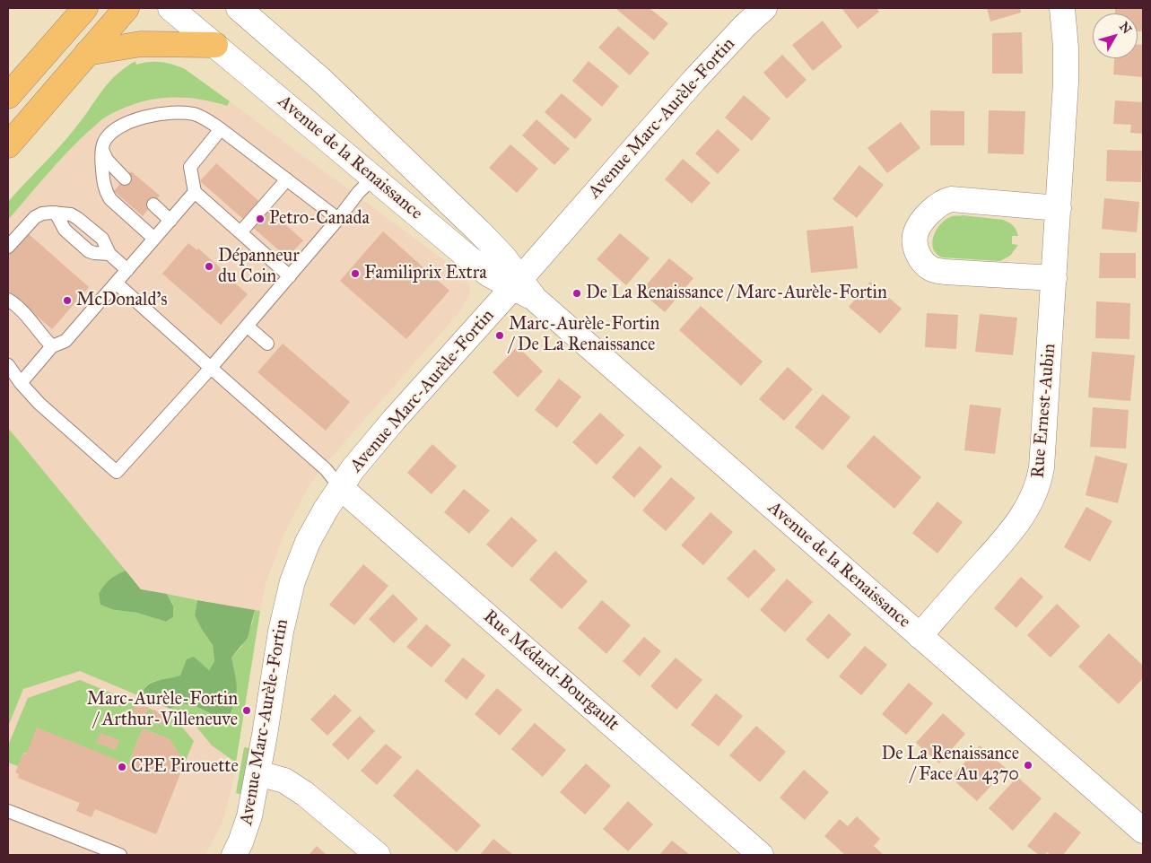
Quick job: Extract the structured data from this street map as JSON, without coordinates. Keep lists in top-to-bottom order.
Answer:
{
  "streets": {
    "street": [
      "Avenue Marc-Aurèle-Fortin",
      "Avenue de la Renaissance",
      "Rue Ernest-Aubin",
      "Rue Médard-Bourgault"
    ]
  },
  "crossings": [
    ["Avenue Marc-Aurèle-Fortin", "Avenue de la Renaissance"],
    ["Avenue Marc-Aurèle-Fortin", "Rue Médard-Bourgault"],
    ["Avenue de la Renaissance", "Rue Ernest-Aubin"]
  ],
  "places": [
    "Petro-Canada",
    "Dépanneur du Coin",
    "Familiprix Extra",
    "De La Renaissance / Marc-Aurèle-Fortin",
    "McDonald's",
    "Marc-Aurèle-Fortin / De La Renaissance",
    "Marc-Aurèle-Fortin / Arthur-Villeneuve",
    "De La Renaissance / Face Au 4370",
    "CPE Pirouette"
  ],
  "north": "top right"
}
